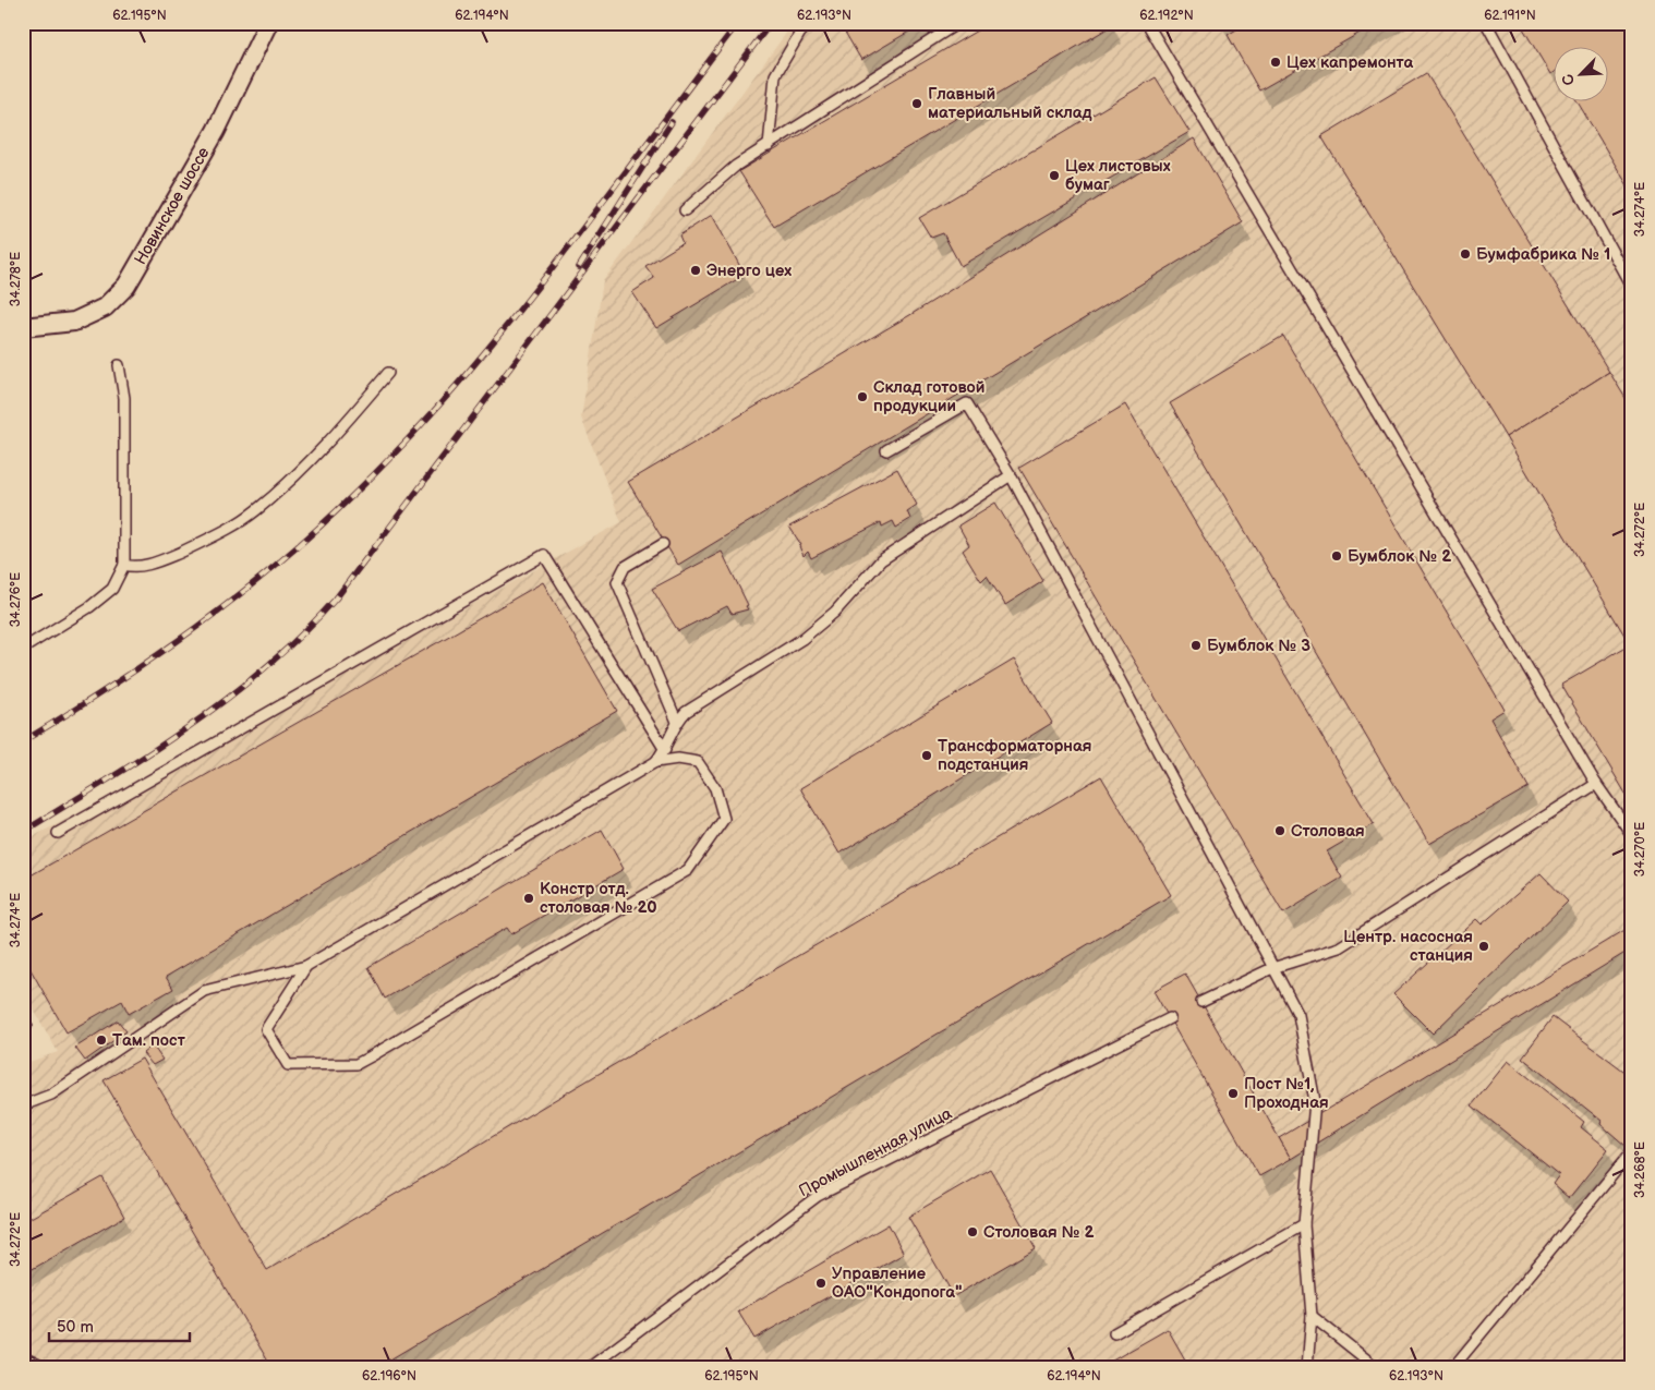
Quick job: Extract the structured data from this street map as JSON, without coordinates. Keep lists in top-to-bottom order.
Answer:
{
  "streets": {
    "street": ["Новинское шоссе"],
    "lane": ["Промышленная улица"]
  },
  "places": [
    "Цех капремонта",
    "Главный материальный склад",
    "Цех листовых бумаг",
    "Бумфабрика № 1",
    "Энерго цех",
    "Склад готовой продукции",
    "Бумблок № 2",
    "Бумблок № 3",
    "Трансформаторная подстанция",
    "Столовая",
    "Констр отд. столовая № 20",
    "Центр. насосная станция",
    "Там. пост",
    "Пост №1, Проходная",
    "Столовая № 2",
    "Управление ОАО\"Кондопога\""
  ],
  "scale_bar": "50 m",
  "north": "bottom left",
  "coordinates": [
    "62.195°N",
    "62.194°N",
    "62.193°N",
    "62.192°N",
    "62.191°N",
    "34.274°E",
    "34.278°E",
    "34.272°E",
    "34.276°E",
    "34.270°E",
    "34.268°E",
    "62.196°N"
  ]
}
